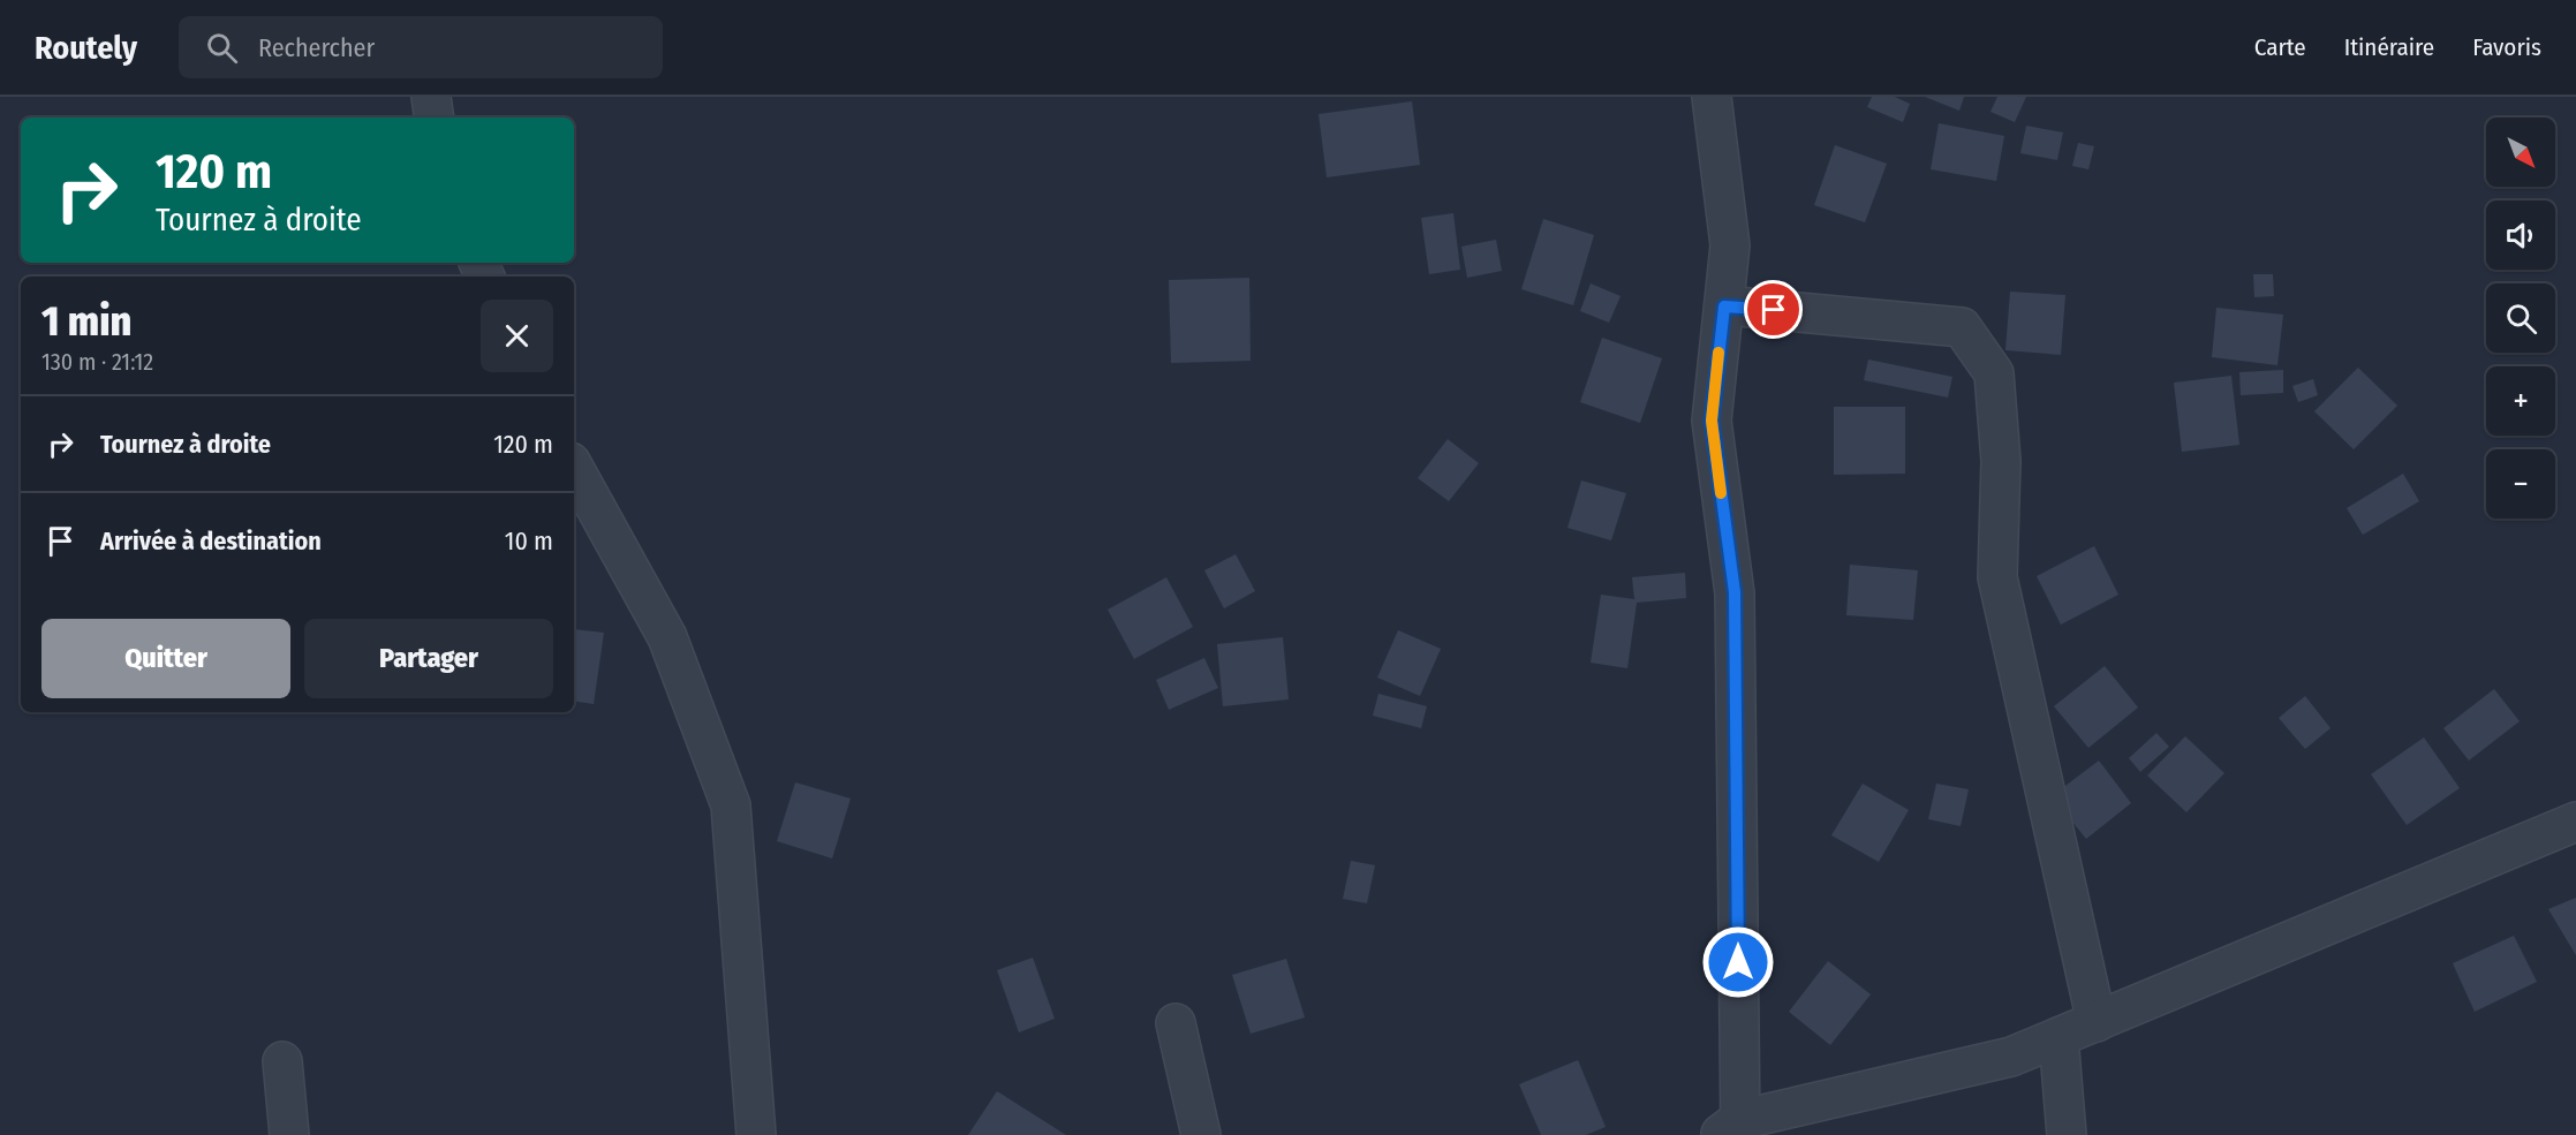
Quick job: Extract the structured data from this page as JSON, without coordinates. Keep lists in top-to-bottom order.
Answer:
{
  "north": "bottom right",
  "page": {
    "header": "Routely",
    "search": "Rechercher",
    "nav": ["Carte", "Itinéraire", "Favoris"],
    "map_buttons": ["+", "−"],
    "turn": ["120 m", "Tournez à droite"],
    "heading": ["1 min", "130 m · 21:12"],
    "list": [
      {
        "name": "Tournez à droite",
        "value": "120 m"
      },
      {
        "name": "Arrivée à destination",
        "value": "10 m"
      }
    ],
    "buttons": ["Quitter", "Partager"]
  }
}
